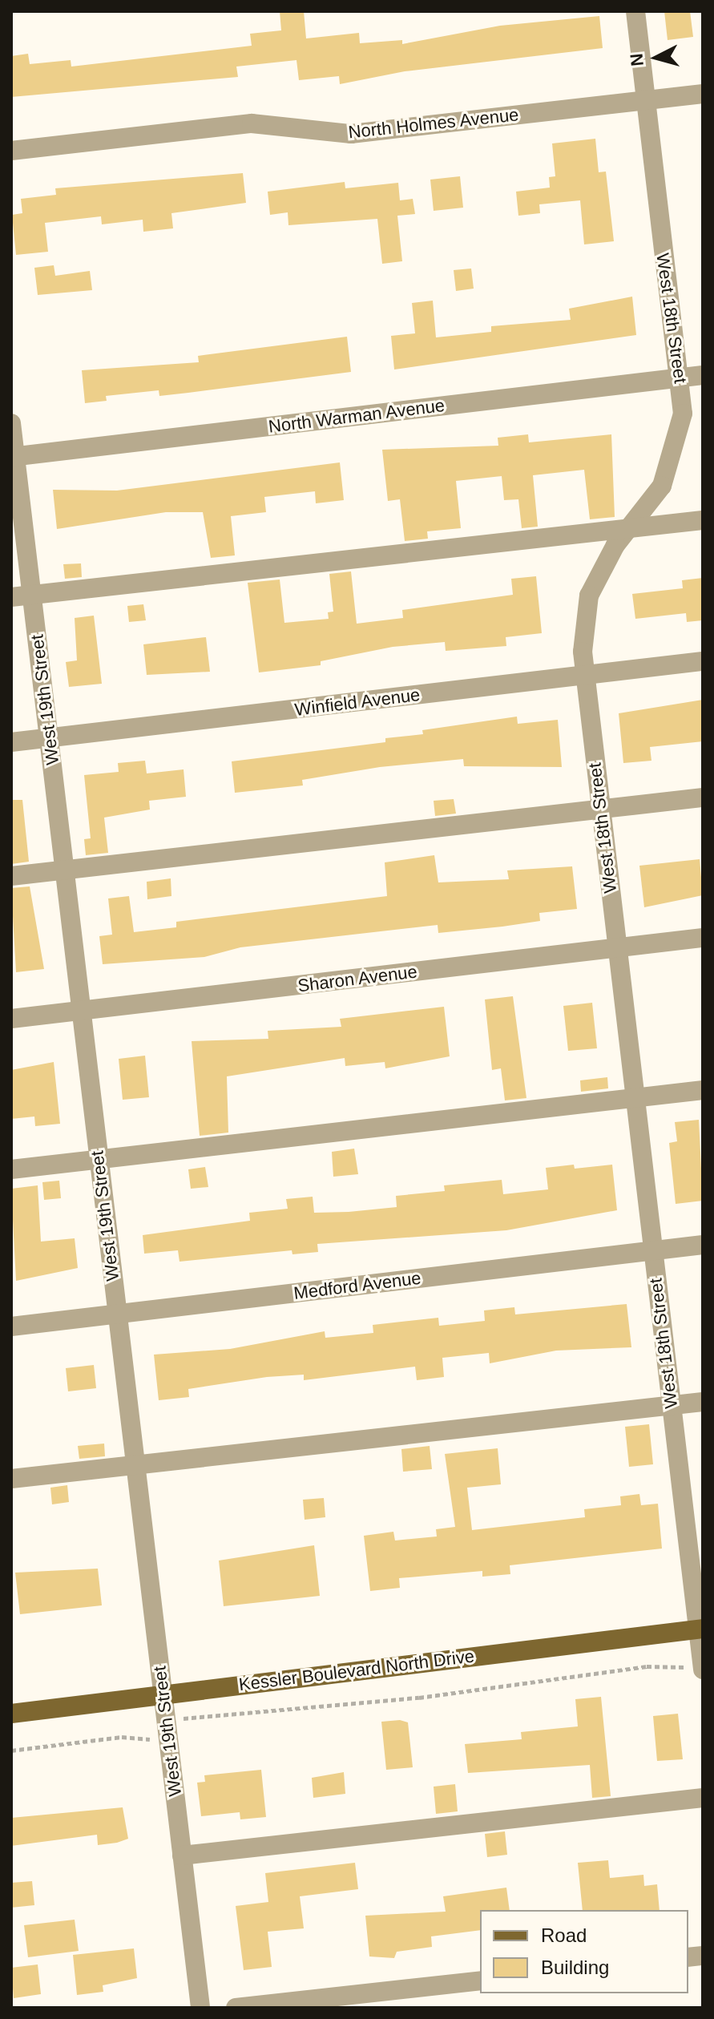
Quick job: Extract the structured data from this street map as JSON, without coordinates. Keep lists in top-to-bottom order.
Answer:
{
  "streets": {
    "main road": ["Kessler Boulevard North Drive"],
    "street": [
      "North Holmes Avenue",
      "West 18th Street",
      "North Warman Avenue",
      "West 19th Street",
      "Winfield Avenue",
      "Sharon Avenue",
      "Medford Avenue"
    ]
  },
  "crossings": [
    ["North Holmes Avenue", "West 18th Street"],
    ["West 18th Street", "North Warman Avenue"],
    ["West 18th Street", "Winfield Avenue"],
    ["West 18th Street", "Sharon Avenue"],
    ["West 18th Street", "Medford Avenue"],
    ["West 18th Street", "Kessler Boulevard North Drive"],
    ["North Warman Avenue", "West 19th Street"],
    ["West 19th Street", "Winfield Avenue"],
    ["West 19th Street", "Sharon Avenue"],
    ["West 19th Street", "Medford Avenue"],
    ["West 19th Street", "Kessler Boulevard North Drive"]
  ],
  "legend": ["Road", "Building"],
  "north": "left"
}
